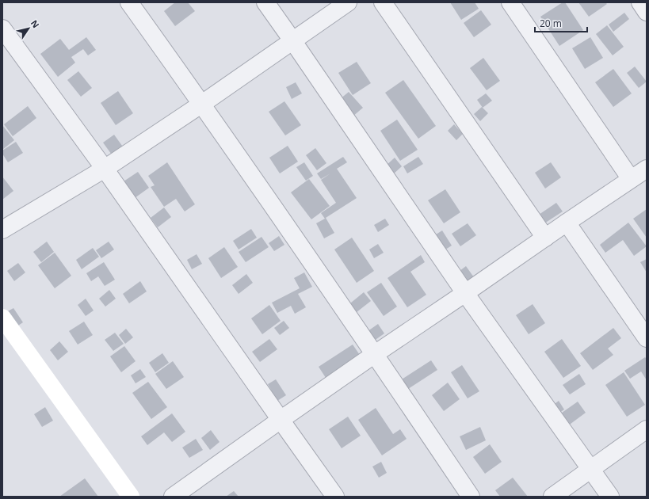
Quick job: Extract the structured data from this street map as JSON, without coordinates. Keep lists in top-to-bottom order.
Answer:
{
  "scale_bar": "20 m",
  "north": "top right"
}
